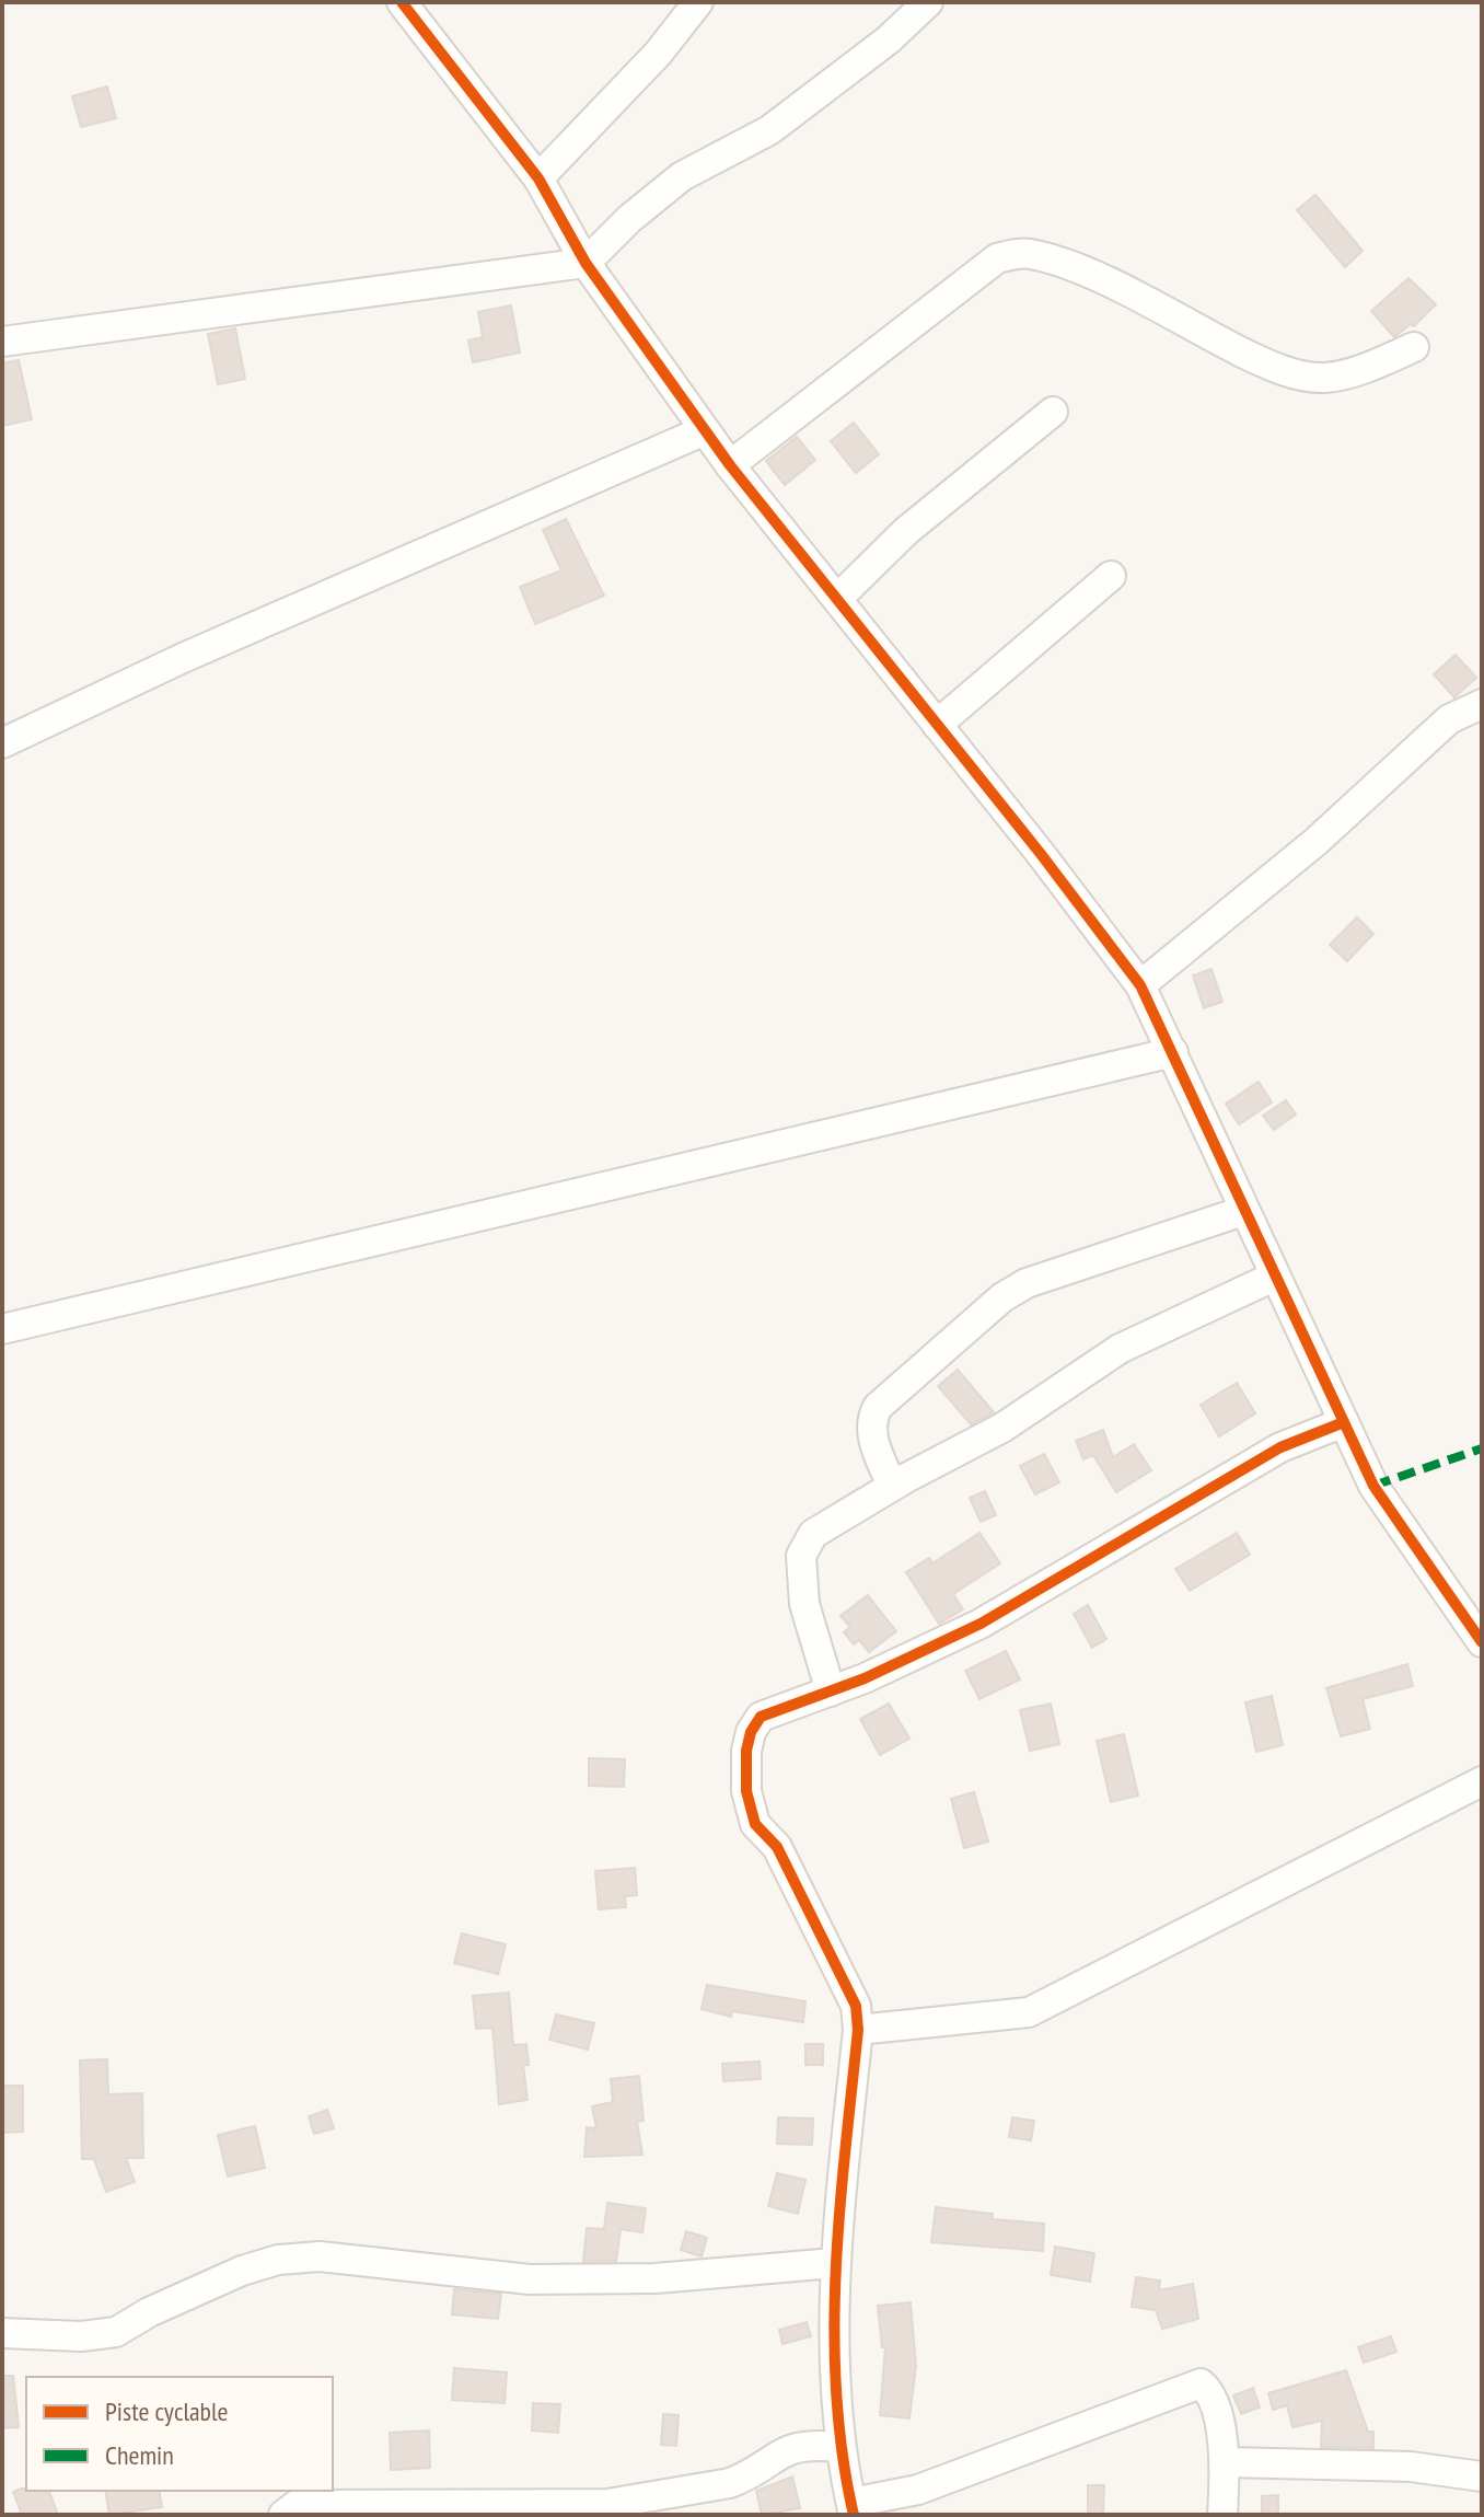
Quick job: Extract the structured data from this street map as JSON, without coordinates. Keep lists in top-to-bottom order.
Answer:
{
  "legend": ["Piste cyclable", "Chemin"]
}
